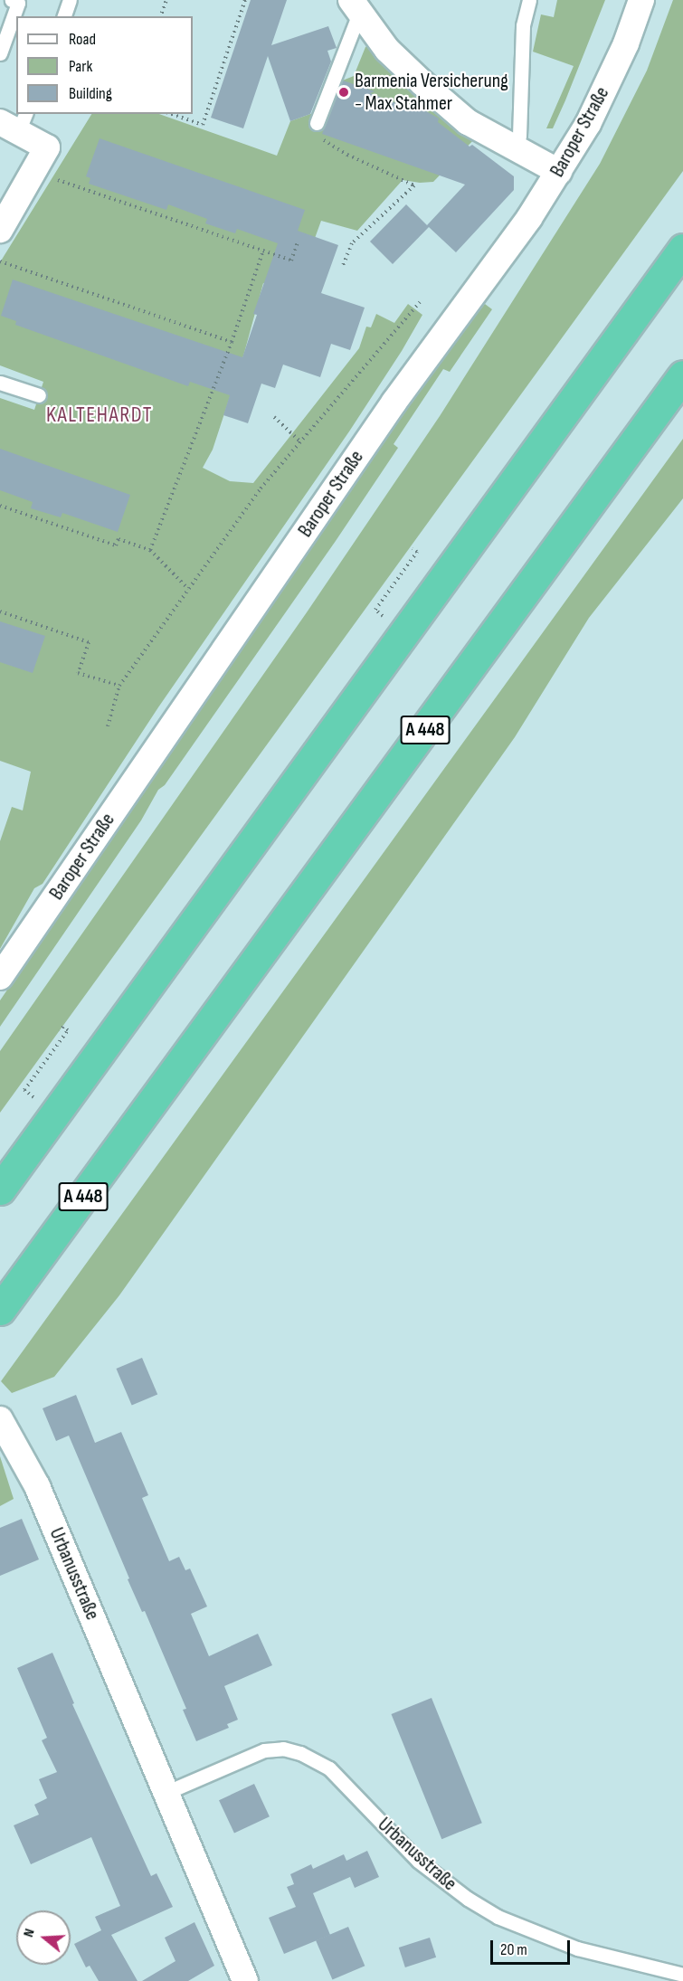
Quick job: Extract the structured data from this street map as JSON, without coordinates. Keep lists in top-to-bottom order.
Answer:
{
  "streets": {
    "highway": ["A 448"],
    "street": ["Baroper Straße", "Urbanusstraße"]
  },
  "districts": ["KALTEHARDT"],
  "places": ["Barmenia Versicherung - Max Stahmer"],
  "legend": ["Road", "Park", "Building"],
  "scale_bar": "20 m",
  "north": "left"
}
